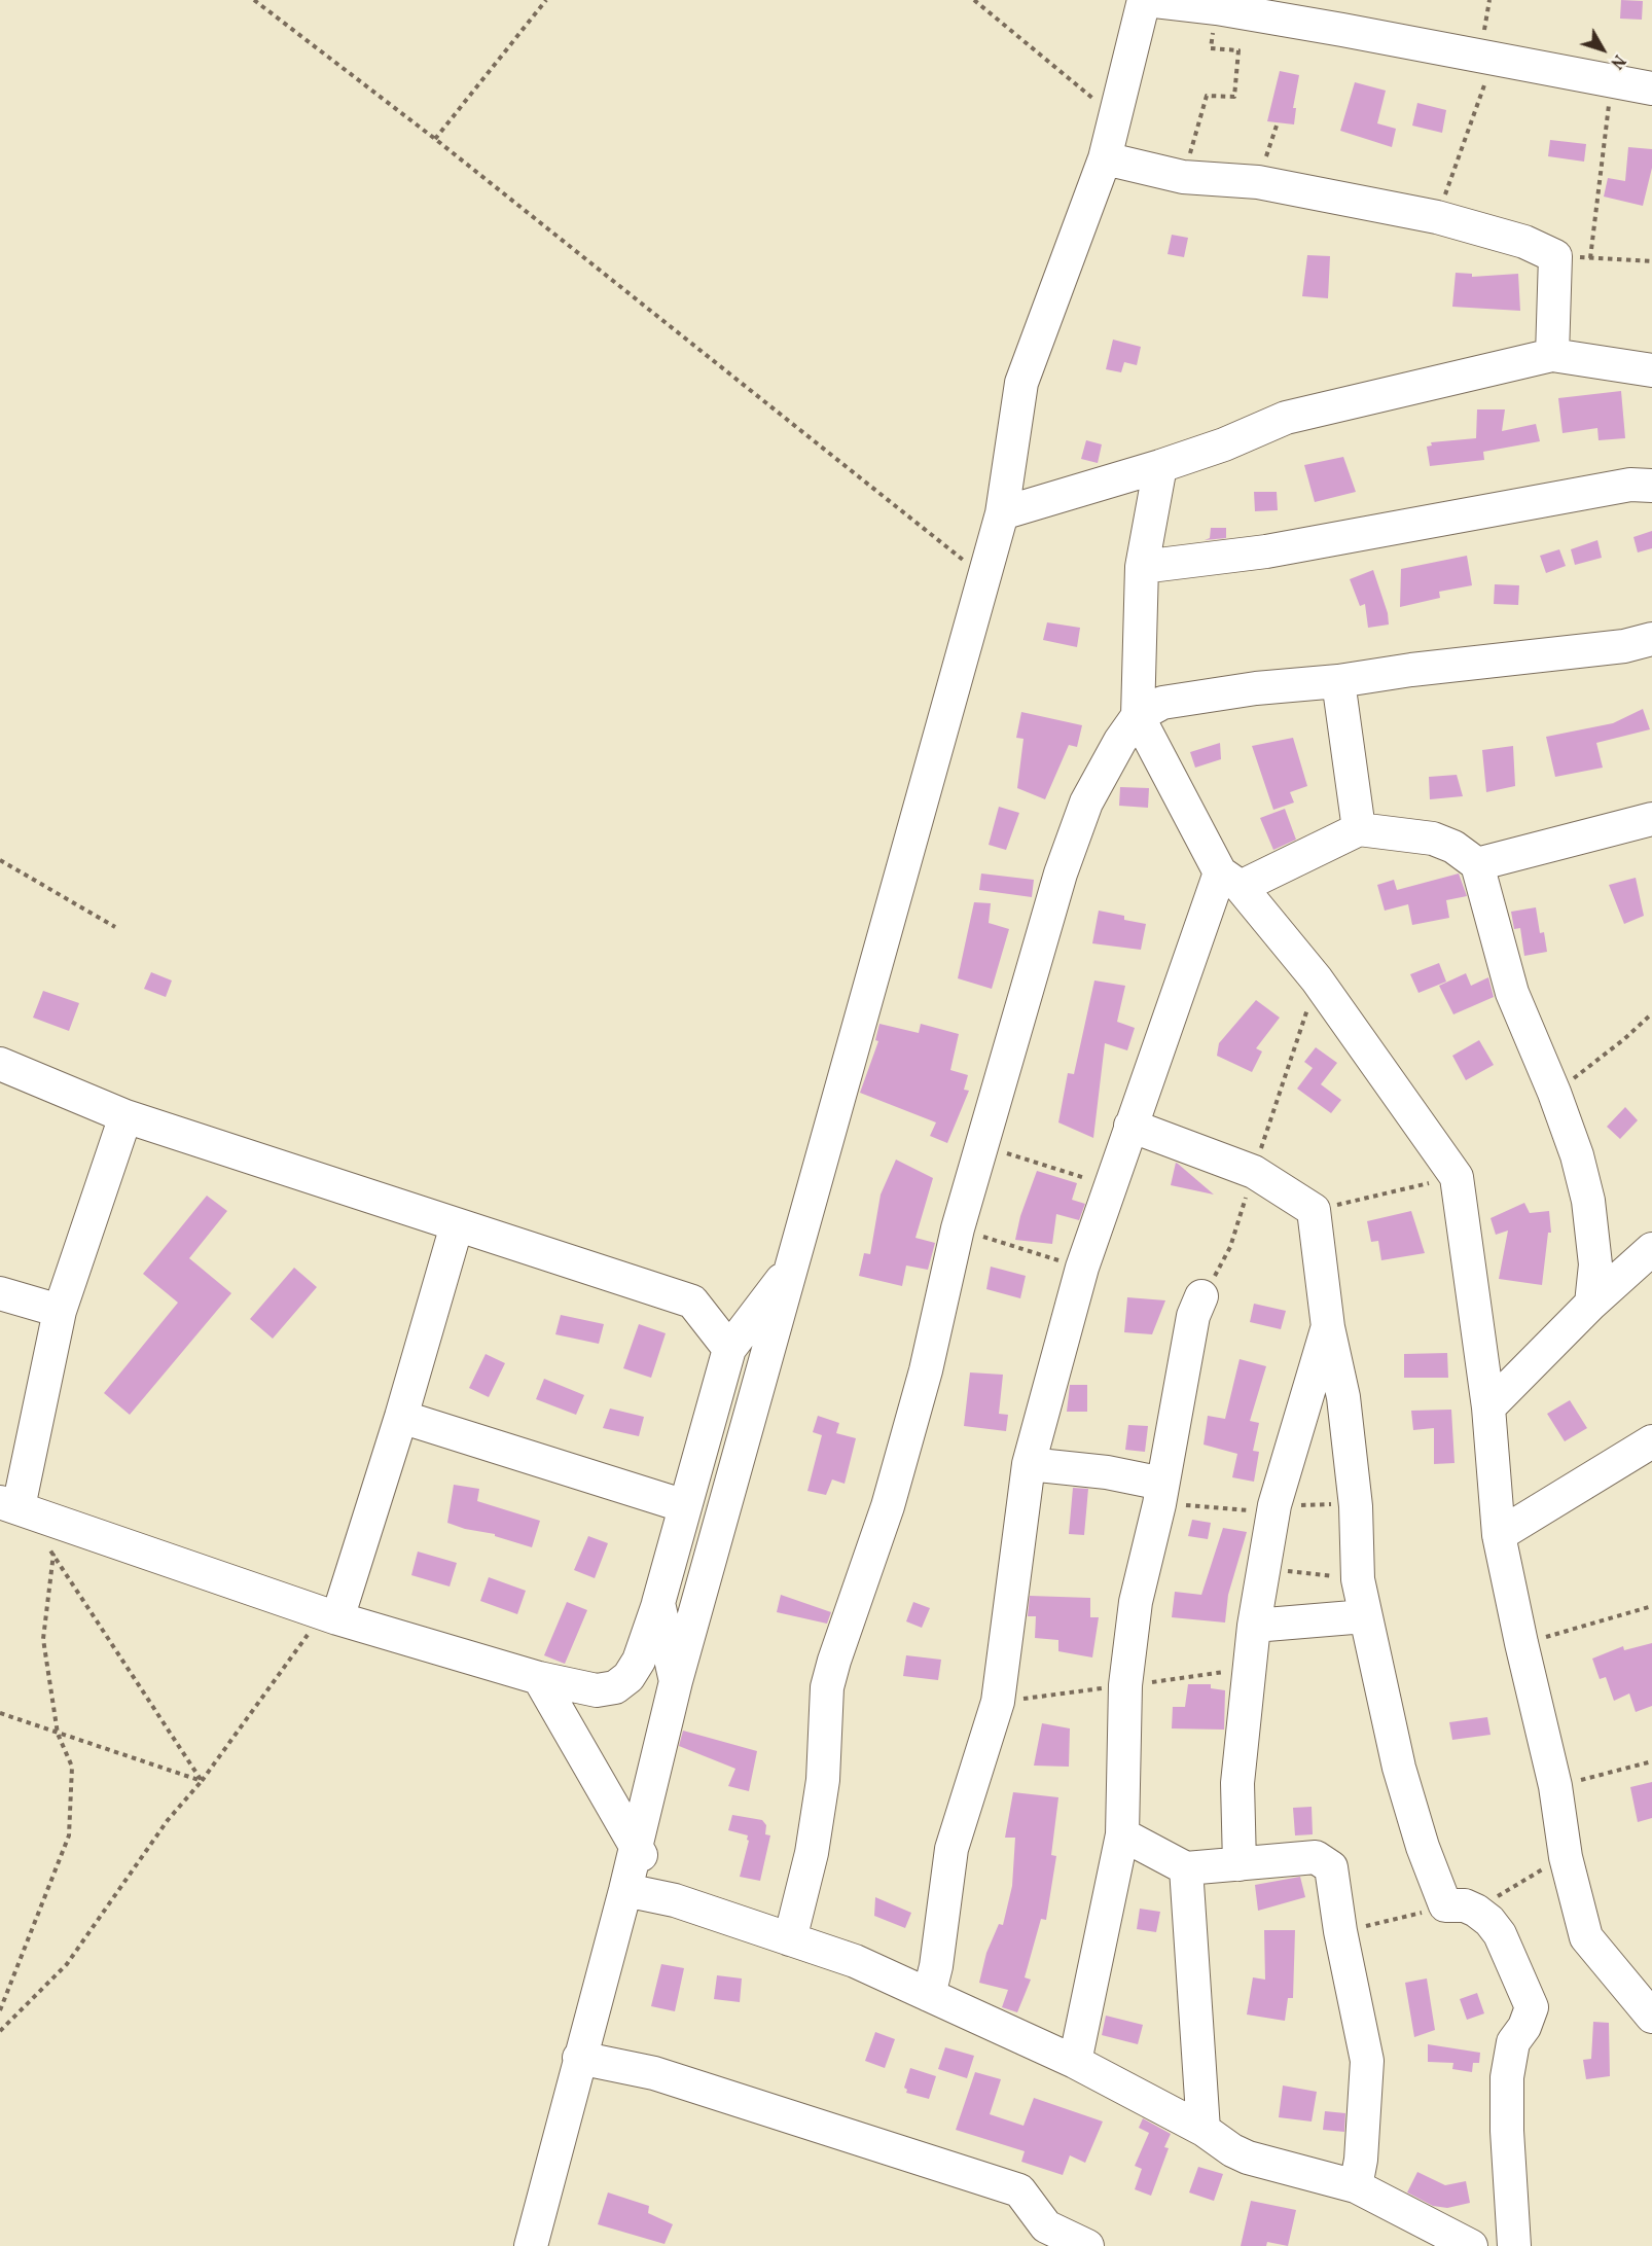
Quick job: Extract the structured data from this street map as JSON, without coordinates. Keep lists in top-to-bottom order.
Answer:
{
  "north": "bottom right"
}
